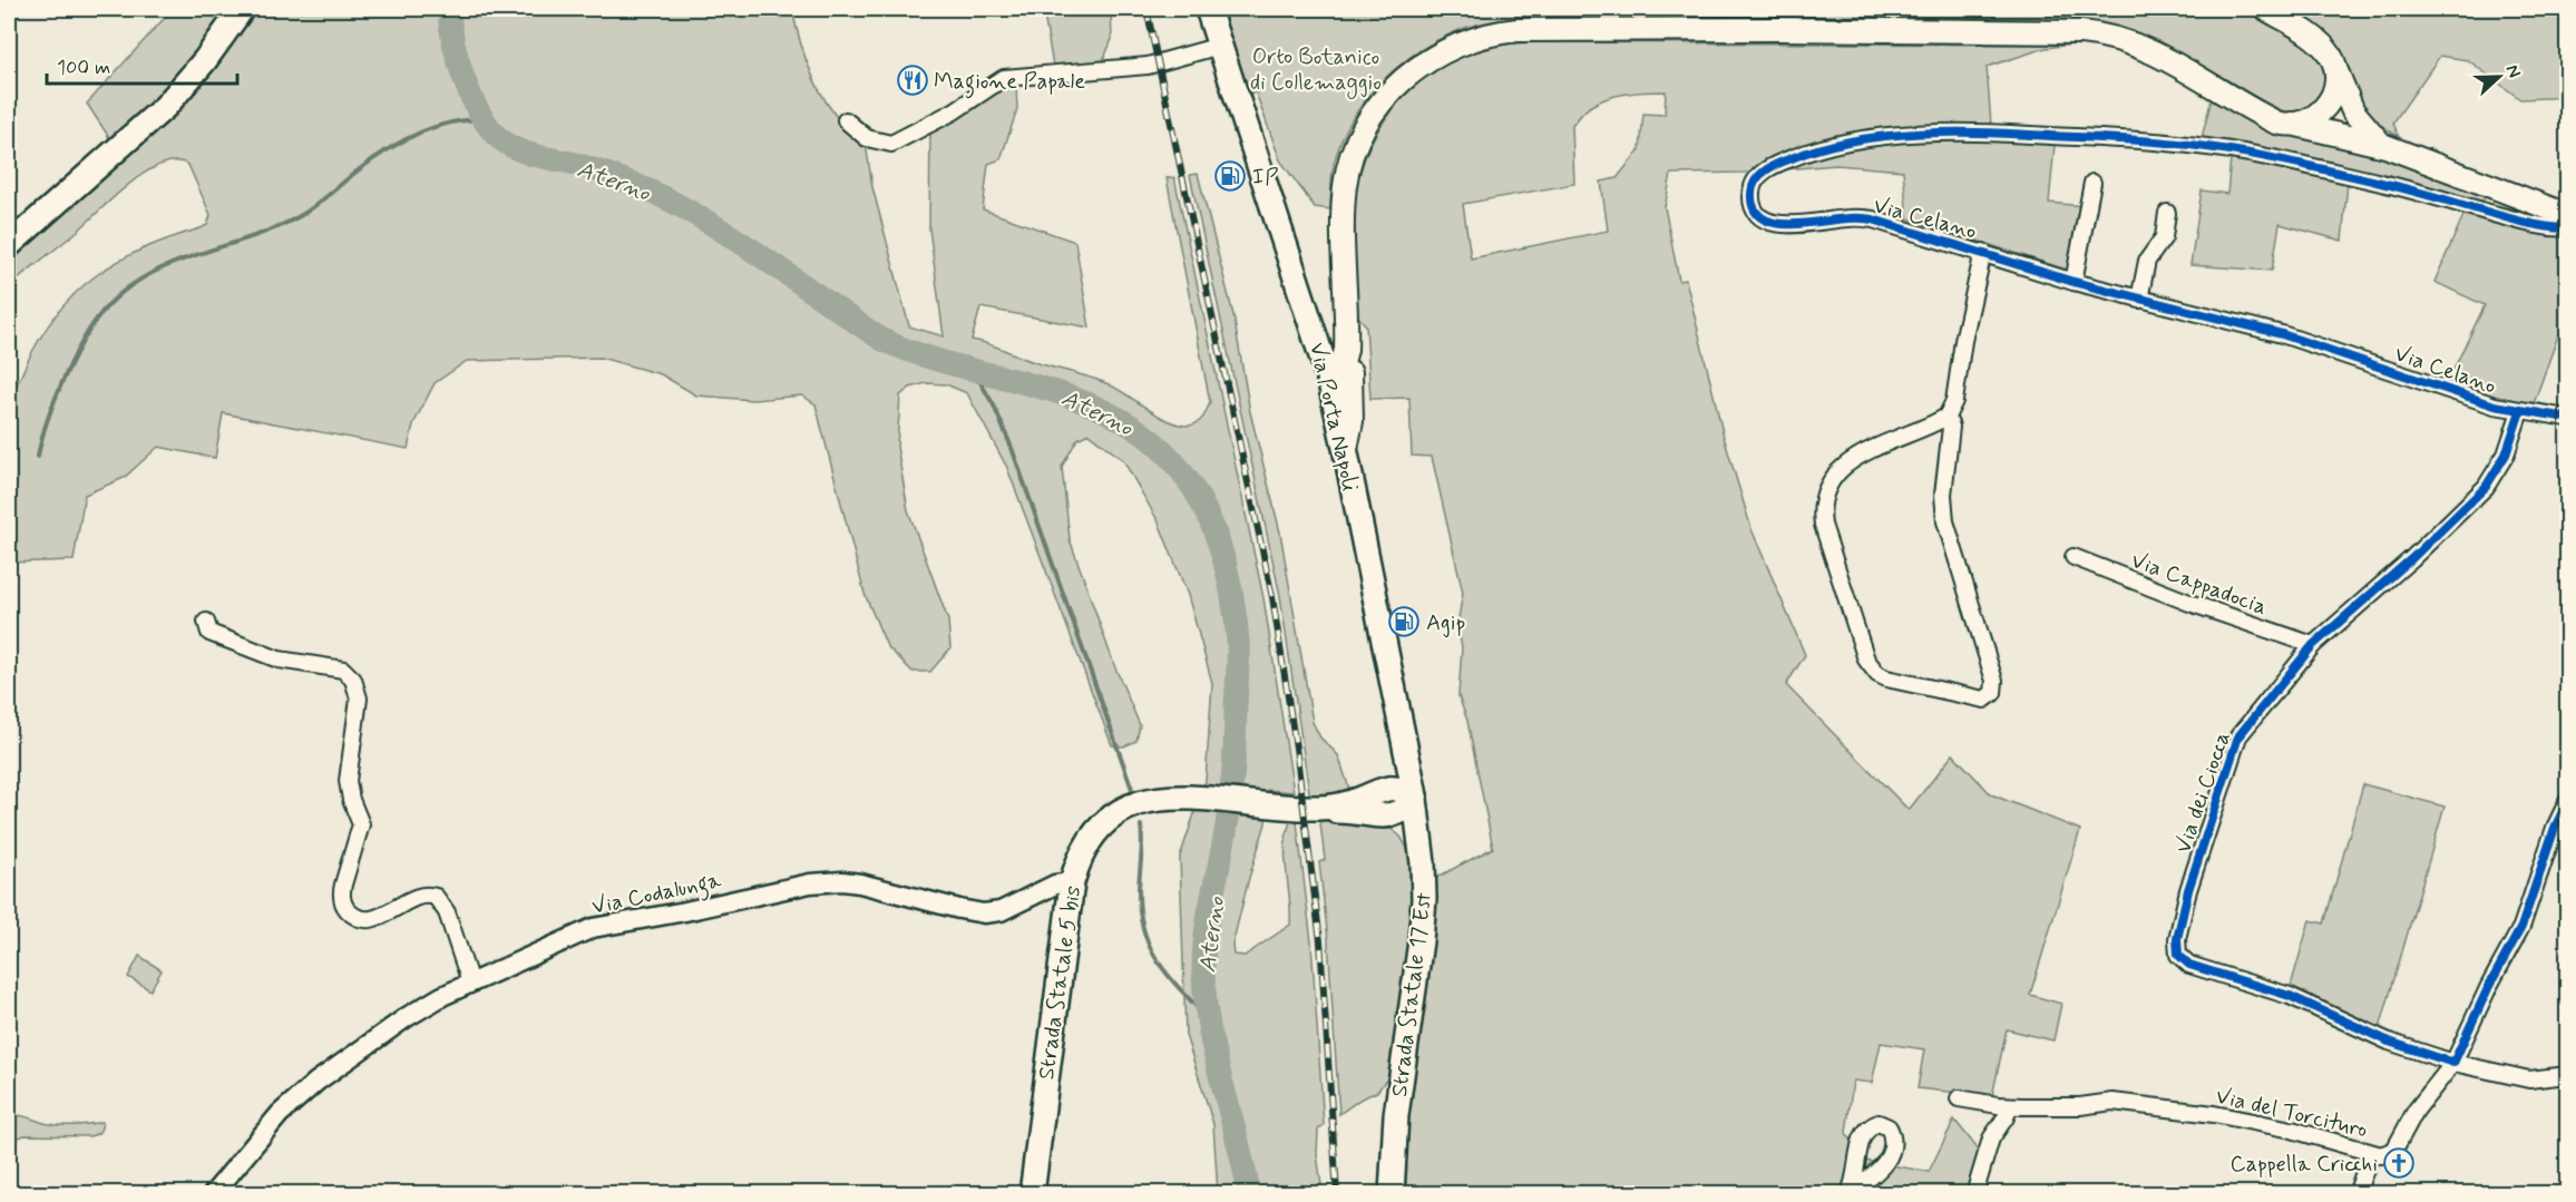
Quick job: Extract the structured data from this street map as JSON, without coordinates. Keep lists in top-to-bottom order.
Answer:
{
  "streets": {
    "main road": ["Via Porta Napoli", "Strada Statale 5 bis", "Strada Statale 17 Est"],
    "street": [
      "Via Celano",
      "Via Cappadocia",
      "Via dei Ciocca",
      "Via Codalunga",
      "Via del Torcituro"
    ]
  },
  "crossings": [
    ["Via Celano", "Via dei Ciocca"],
    ["Via Porta Napoli", "Strada Statale 5 bis"],
    ["Via Porta Napoli", "Strada Statale 17 Est"],
    ["Via Cappadocia", "Via dei Ciocca"],
    ["Via dei Ciocca", "Via del Torcituro"],
    ["Via Codalunga", "Strada Statale 5 bis"],
    ["Strada Statale 5 bis", "Strada Statale 17 Est"]
  ],
  "water": ["Aterno"],
  "parks": ["Orto Botanico di Collemaggio"],
  "places": {
    "restaurant": ["Magione Papale"],
    "fuel station": ["IP", "Agip"],
    "church": ["Cappella Cricchi"]
  },
  "scale_bar": "100 m",
  "north": "right"
}
